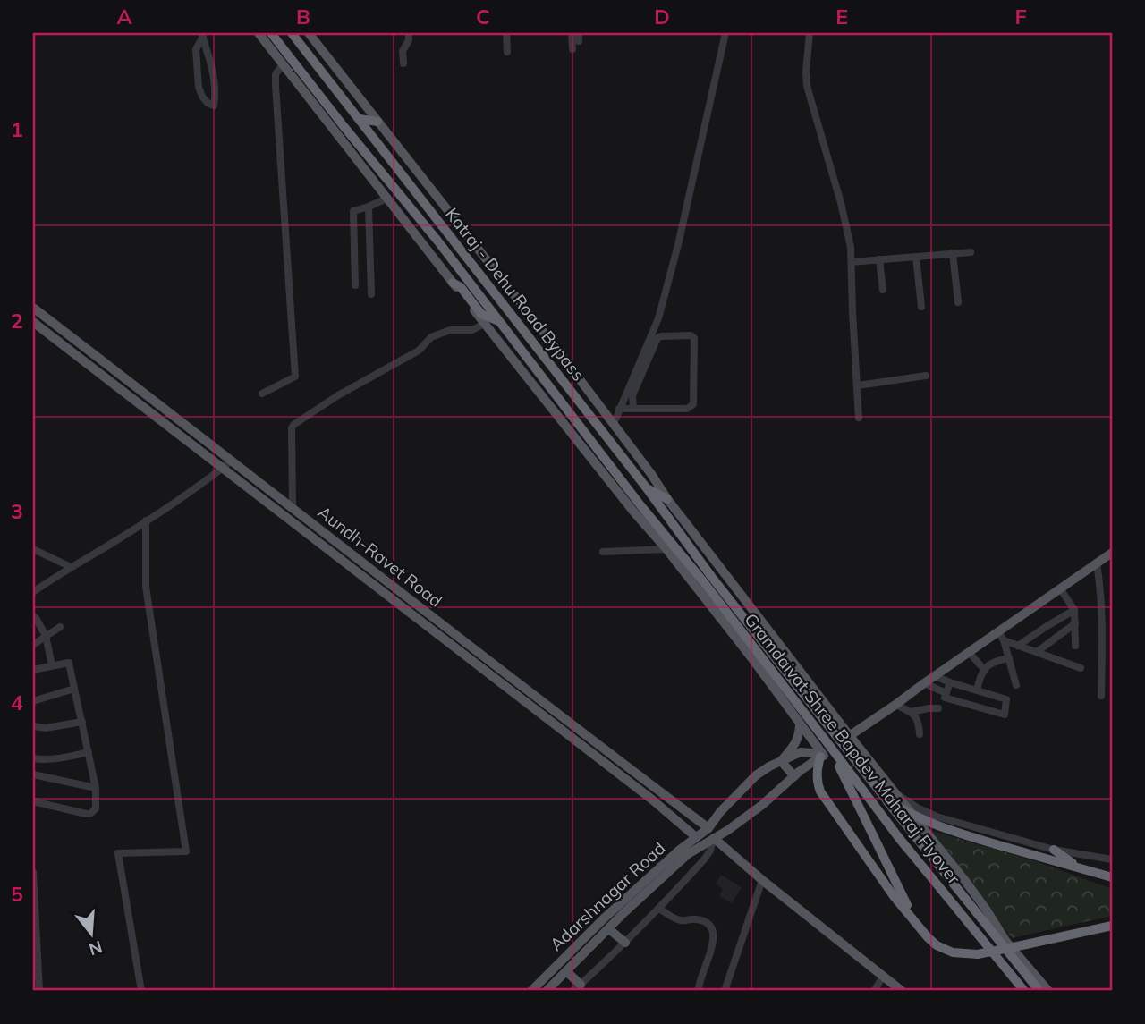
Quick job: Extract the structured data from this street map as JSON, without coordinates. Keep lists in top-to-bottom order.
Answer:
{
  "streets": {
    "highway": ["Katraj - Dehu Road Bypass", "Gramdaivat Shree Bapdev Maharaj Flyover"],
    "main road": ["Aundh-Ravet Road", "Adarshnagar Road"]
  },
  "crossings": [
    ["Katraj - Dehu Road Bypass", "Gramdaivat Shree Bapdev Maharaj Flyover"],
    ["Aundh-Ravet Road", "Adarshnagar Road"],
    ["Gramdaivat Shree Bapdev Maharaj Flyover", "Adarshnagar Road"]
  ],
  "north": "bottom",
  "grid": {
    "columns": [
      "A",
      "B",
      "C",
      "D",
      "E",
      "F"
    ],
    "rows": [
      "1",
      "2",
      "3",
      "4",
      "5"
    ]
  }
}
